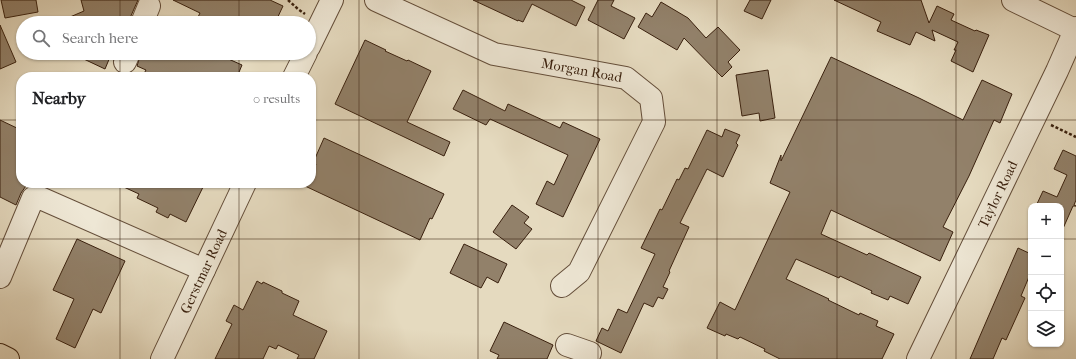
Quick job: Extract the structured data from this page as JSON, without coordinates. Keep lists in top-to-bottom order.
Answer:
{
  "streets": {
    "street": ["Morgan Road", "Taylor Road", "Gerstmar Road"]
  },
  "page": {
    "search": "Search here",
    "heading": ["Nearby", "0 results"],
    "map_buttons": ["+", "−"]
  }
}
